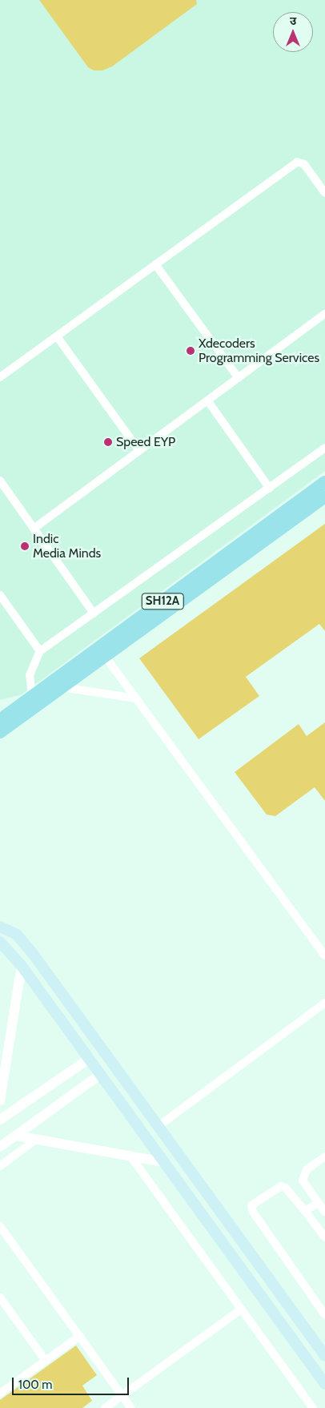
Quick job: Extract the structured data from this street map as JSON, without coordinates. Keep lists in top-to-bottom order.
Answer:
{
  "streets": {
    "main road": ["SH12A"]
  },
  "places": ["Xdecoders Programming Services", "Speed EYP", "Indic Media Minds"],
  "scale_bar": "100 m",
  "north": "top"
}
